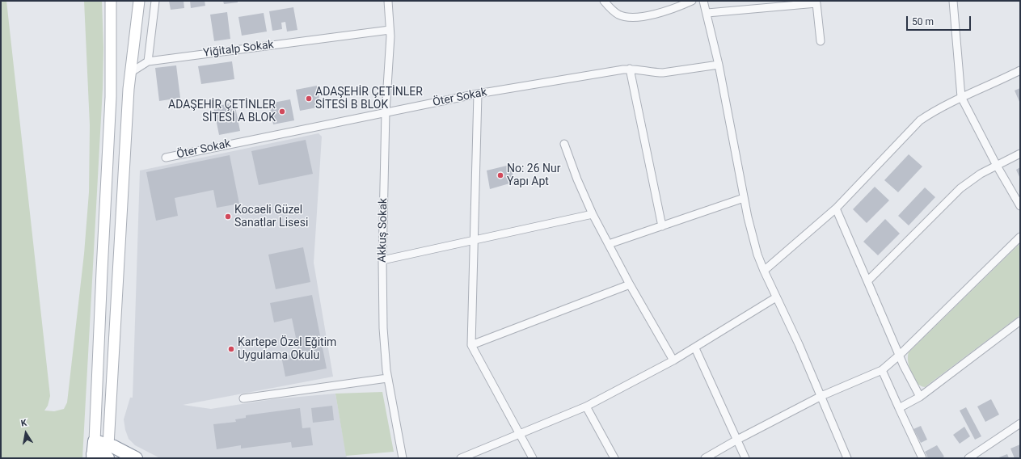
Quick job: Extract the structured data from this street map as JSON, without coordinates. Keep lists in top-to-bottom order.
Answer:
{
  "streets": {
    "street": ["Yiğitalp Sokak", "Öter Sokak", "Akkuş Sokak"]
  },
  "crossings": [
    ["Yiğitalp Sokak", "Akkuş Sokak"],
    ["Öter Sokak", "Akkuş Sokak"]
  ],
  "places": [
    "ADAŞEHİR ÇETİNLER SİTESİ B BLOK",
    "ADAŞEHİR ÇETİNLER SİTESİ A BLOK",
    "No: 26 Nur Yapı Apt",
    "Kocaeli Güzel Sanatlar Lisesi",
    "Kartepe Özel Eğitim Uygulama Okulu"
  ],
  "scale_bar": "50 m",
  "north": "top"
}
